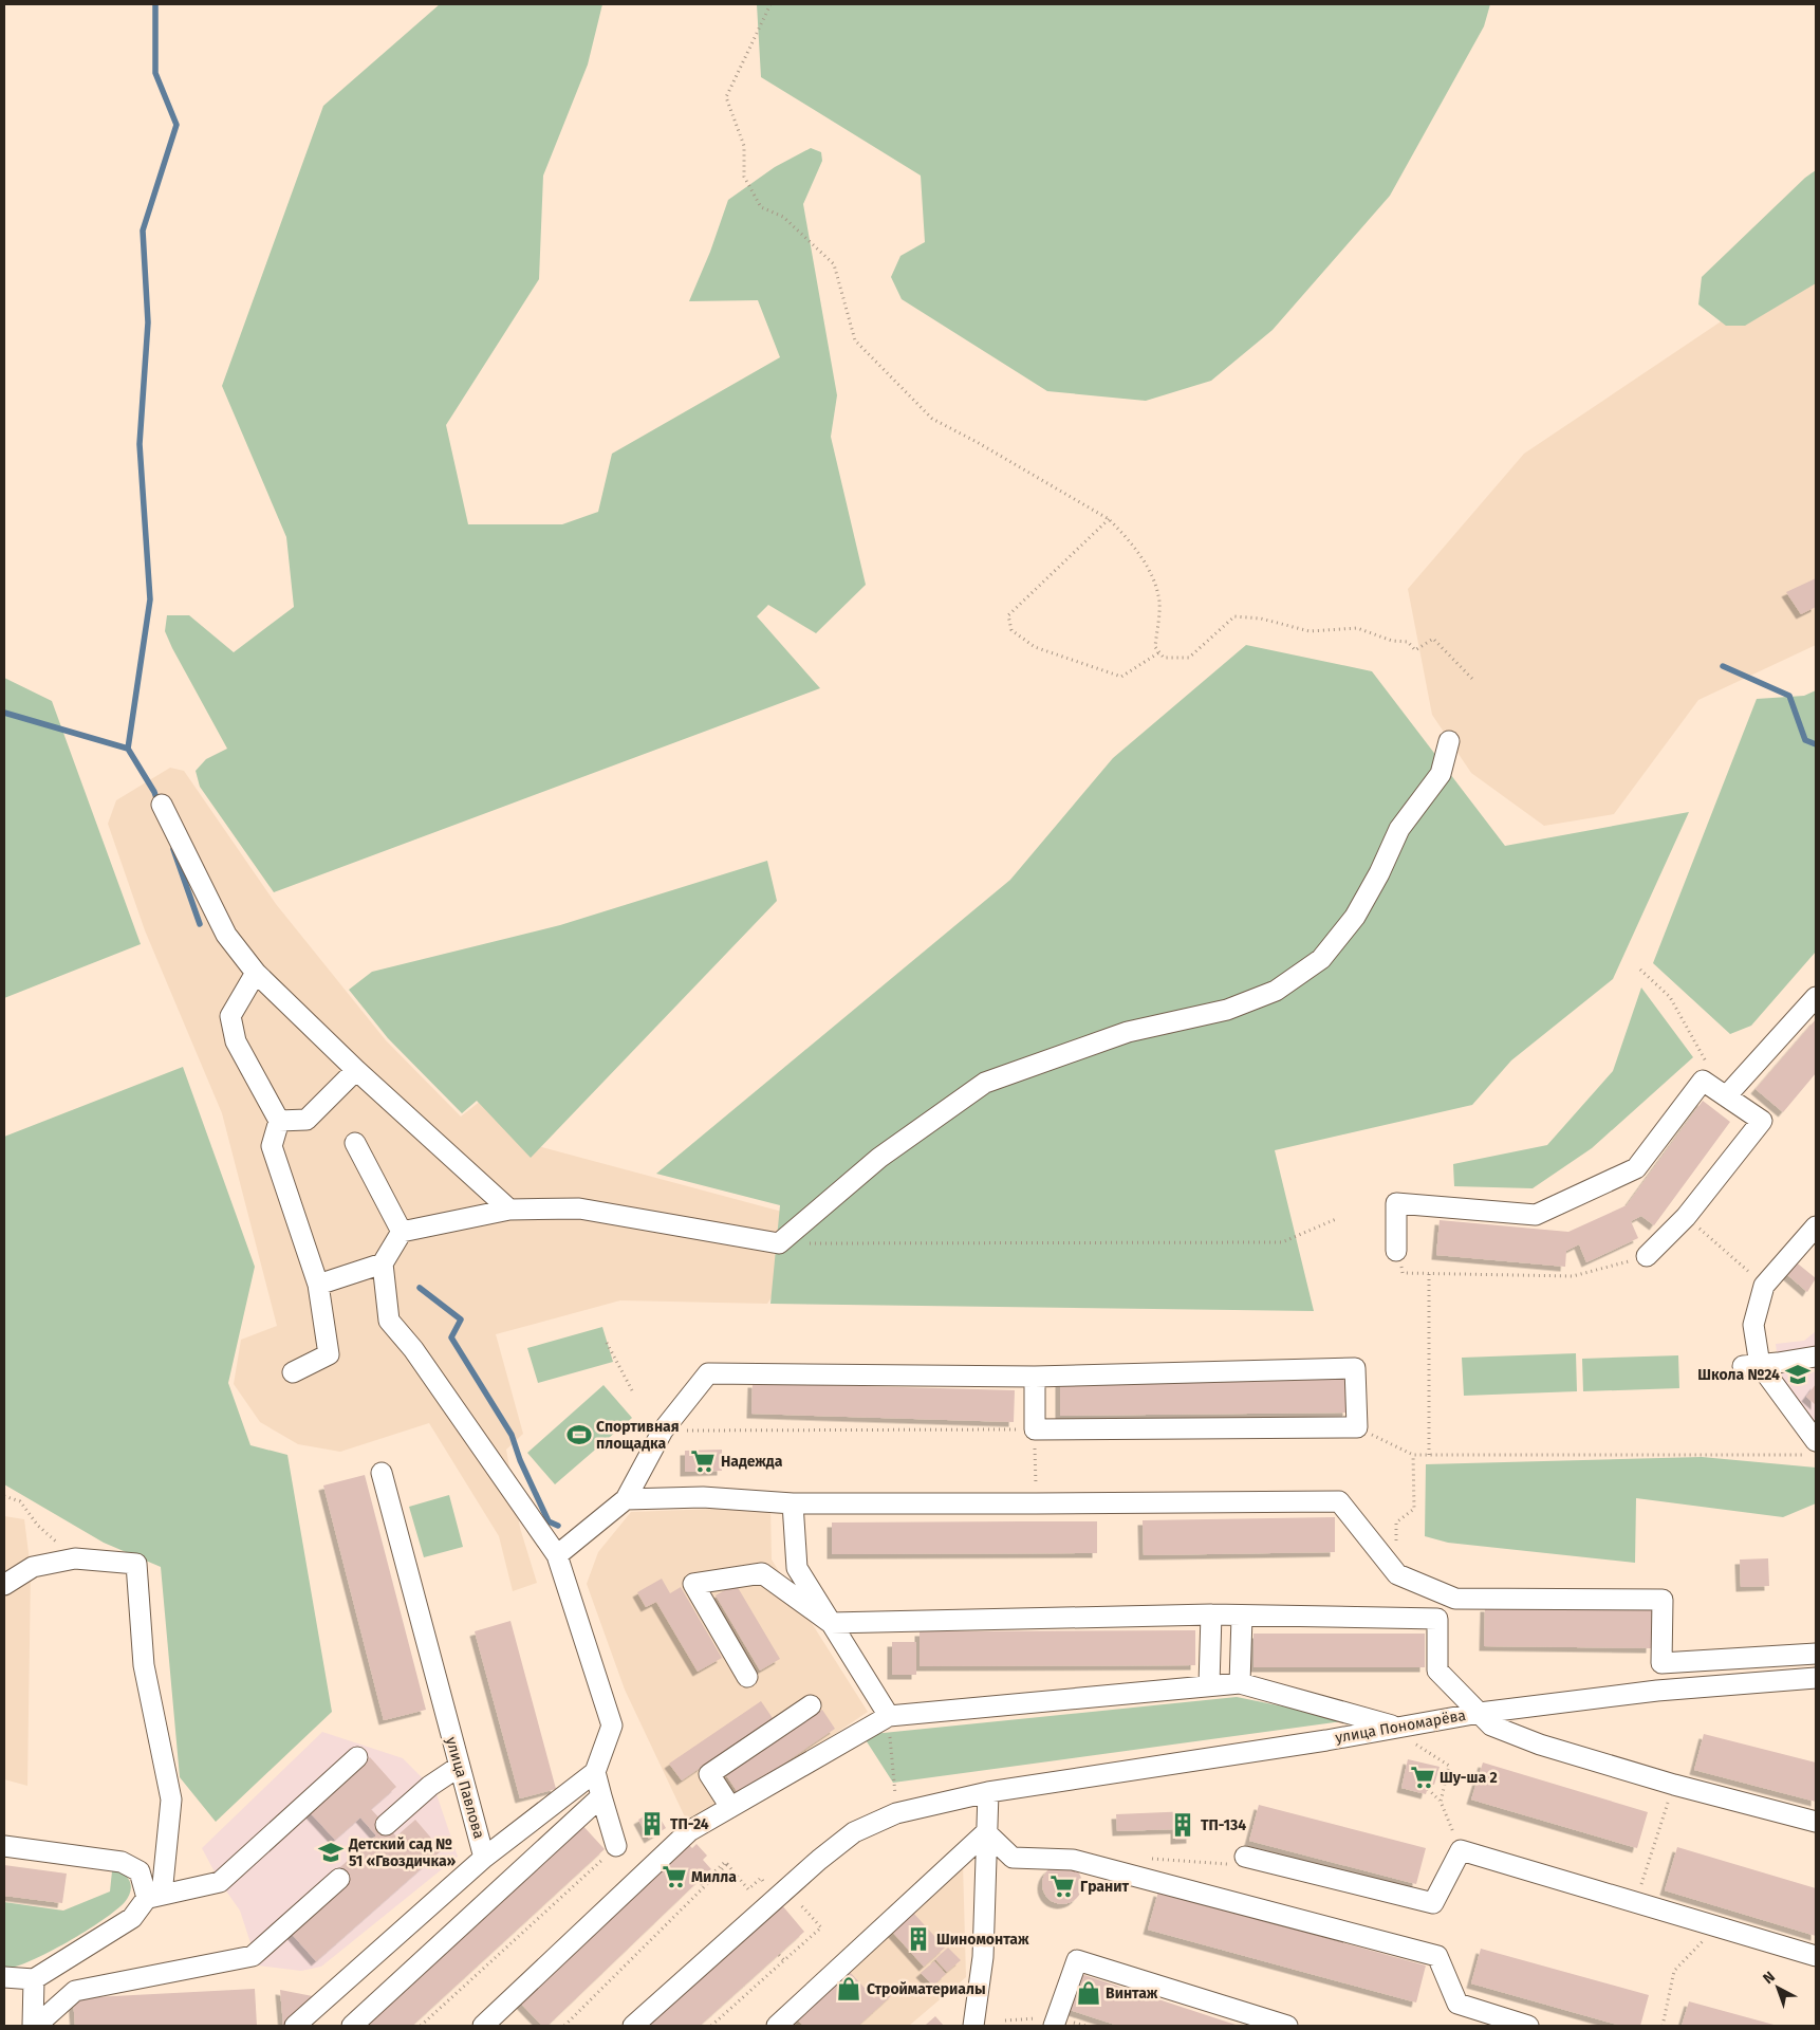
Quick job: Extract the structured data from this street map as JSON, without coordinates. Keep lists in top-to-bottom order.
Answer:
{
  "streets": {
    "street": ["улица Пономарёва", "улица Павлова"]
  },
  "places": {
    "school or university": ["Школа №24", "Детский сад № 51 «Гвоздичка»"],
    "sports": ["Спортивная площадка"],
    "supermarket": [
      "Надежда",
      "Шу-ша 2",
      "Милла",
      "Гранит"
    ],
    "building": ["ТП-24", "ТП-134", "Шиномонтаж"],
    "shop": ["Стройматериалы", "Винтаж"]
  },
  "north": "top left"
}
